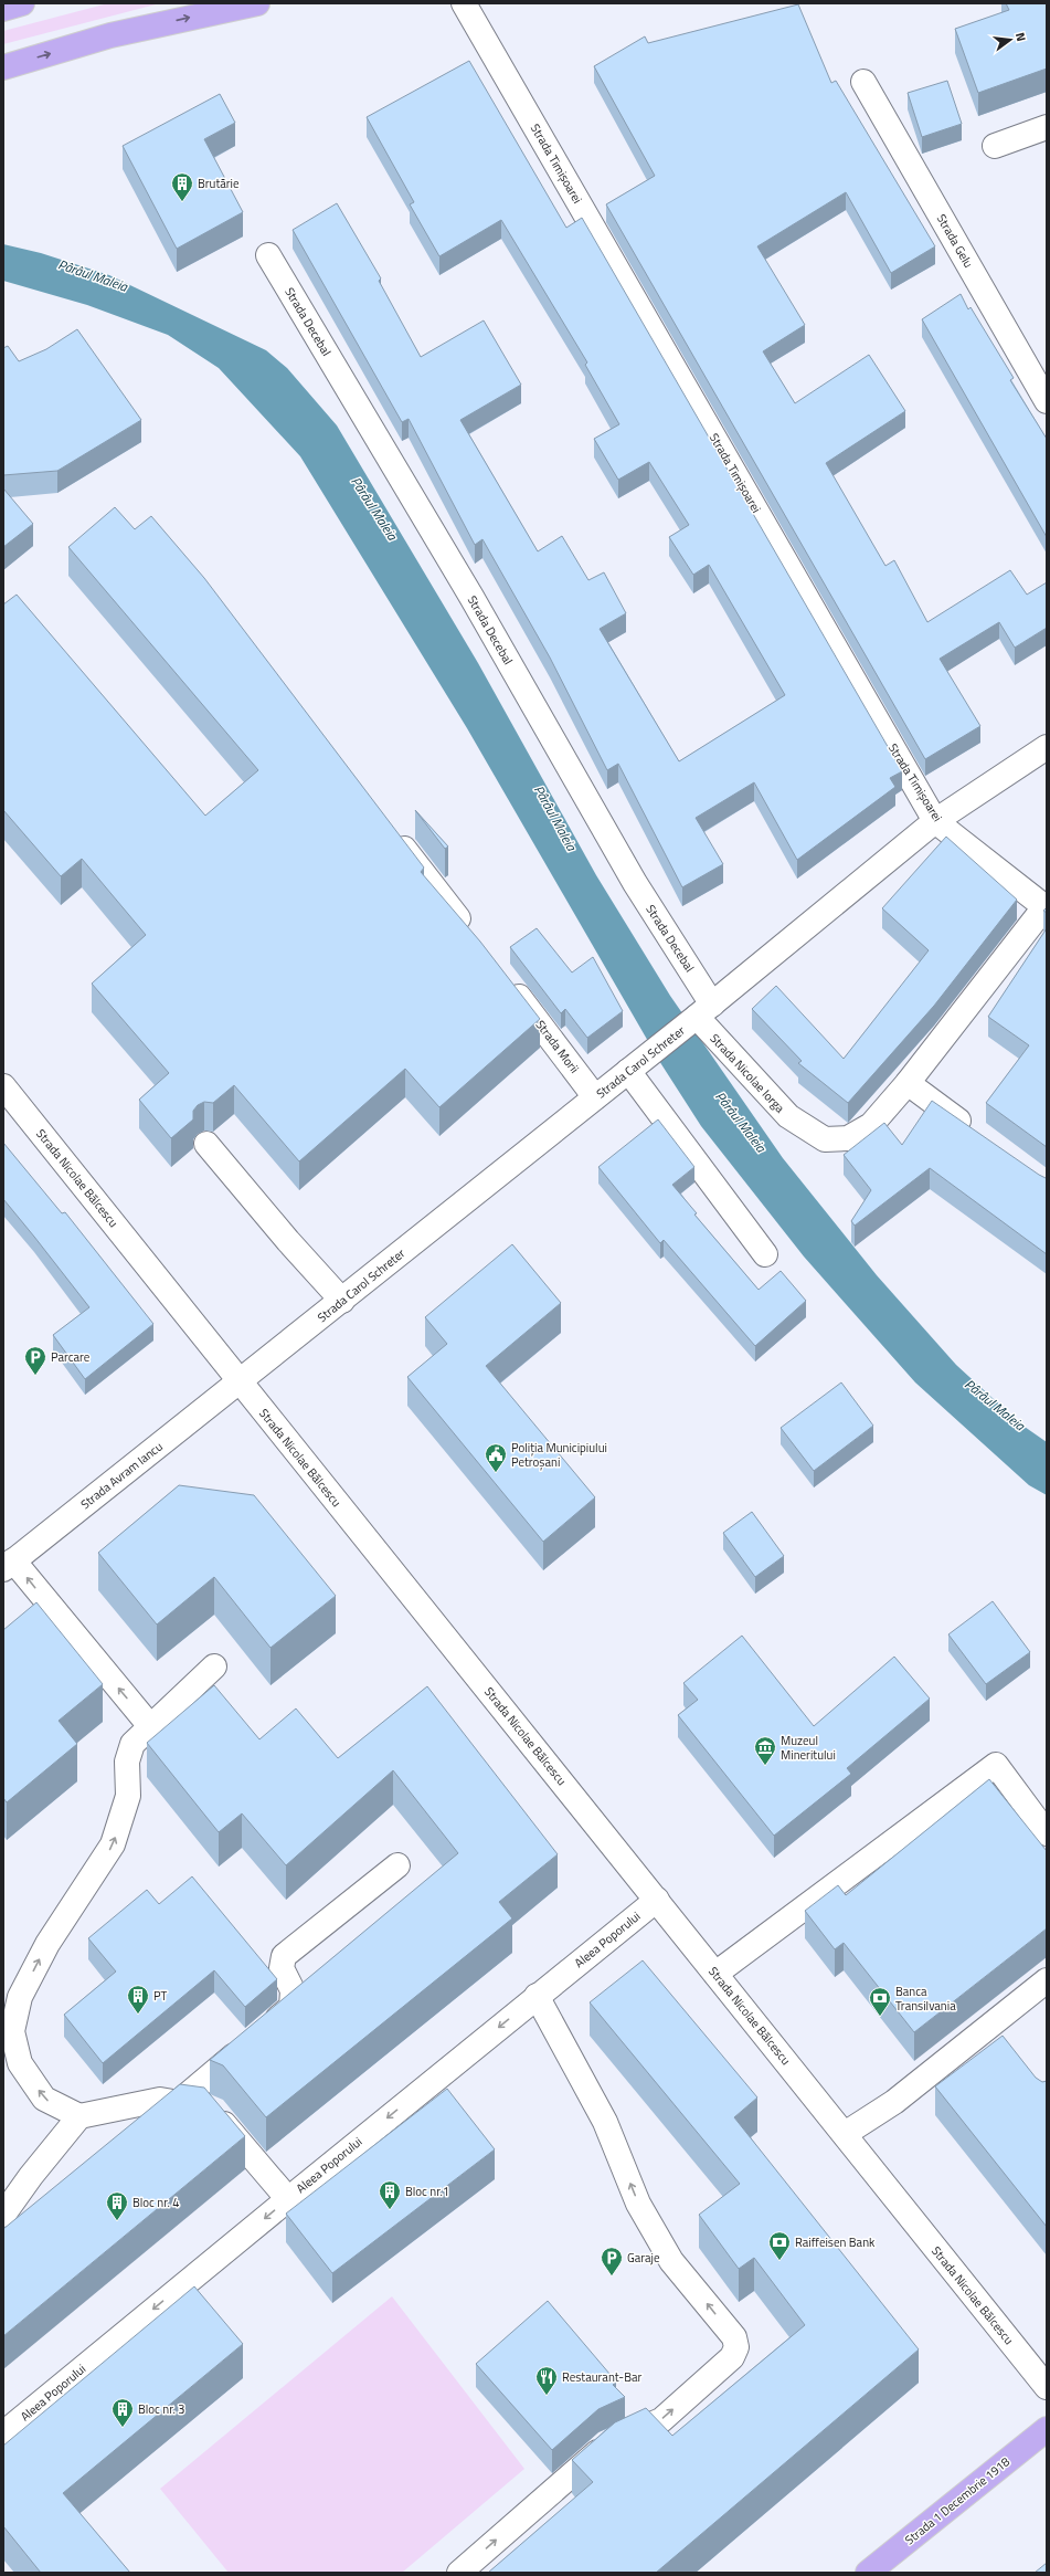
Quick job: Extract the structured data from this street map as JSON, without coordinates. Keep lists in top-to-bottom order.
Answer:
{
  "streets": {
    "main road": ["Strada 1 Decembrie 1918"],
    "street": [
      "Strada Timișoarei",
      "Strada Gelu",
      "Strada Decebal",
      "Strada Morii",
      "Strada Carol Schreter",
      "Strada Nicolae Iorga",
      "Strada Nicolae Bălcescu",
      "Strada Avram Iancu",
      "Aleea Poporului"
    ]
  },
  "crossings": [
    ["Strada Timișoarei", "Strada Carol Schreter"],
    ["Strada Timișoarei", "Strada Nicolae Iorga"],
    ["Strada Decebal", "Strada Carol Schreter"],
    ["Strada Decebal", "Strada Nicolae Iorga"],
    ["Strada Morii", "Strada Carol Schreter"],
    ["Strada Carol Schreter", "Strada Nicolae Iorga"],
    ["Strada Carol Schreter", "Strada Nicolae Bălcescu"],
    ["Strada Carol Schreter", "Strada Avram Iancu"],
    ["Strada Nicolae Bălcescu", "Strada Avram Iancu"],
    ["Strada Nicolae Bălcescu", "Aleea Poporului"]
  ],
  "water": ["Pârâul Maleia"],
  "places": {
    "building": [
      "Brutărie",
      "PT",
      "Bloc nr.1",
      "Bloc nr. 4",
      "Bloc nr. 3"
    ],
    "parking": ["Parcare", "Garaje"],
    "public building": ["Poliția Municipiului Petroșani"],
    "museum": ["Muzeul Mineritului"],
    "bank": ["Banca Transilvania", "Raiffeisen Bank"],
    "restaurant": ["Restaurant-Bar"]
  },
  "north": "right"
}
